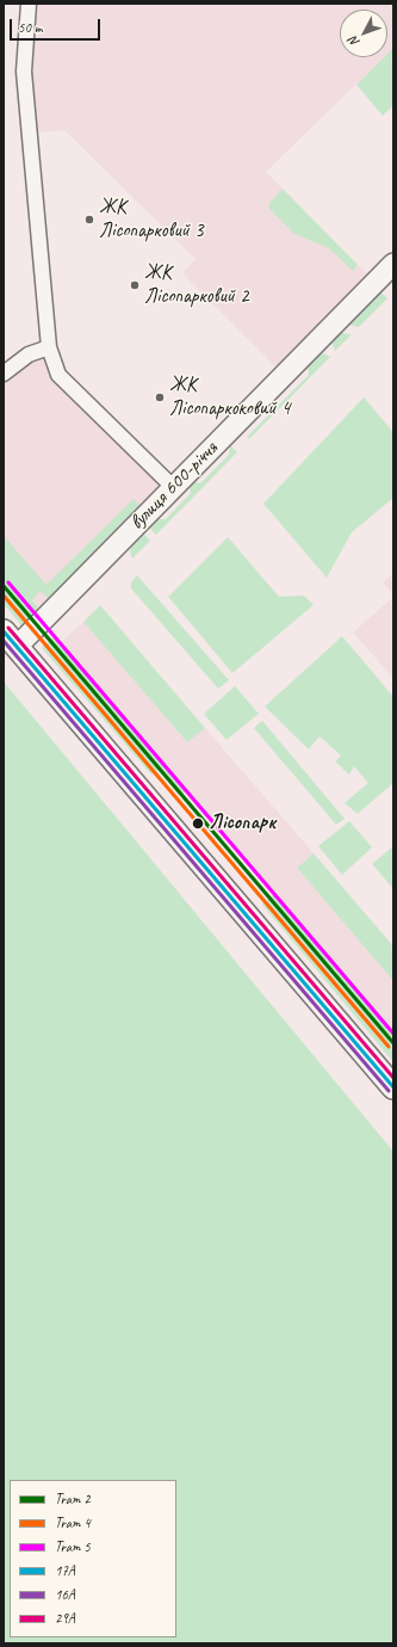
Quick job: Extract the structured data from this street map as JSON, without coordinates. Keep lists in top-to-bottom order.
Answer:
{
  "streets": {
    "main road": ["вулиця 600-річчя"]
  },
  "places": [
    "ЖК Лісопарковий 3",
    "ЖК Лісопарковий 2",
    "ЖК Лісопаркоковий 4",
    "Лісопарк"
  ],
  "lines": [
    "tram line 5",
    "tram line 2",
    "tram line 4",
    "transit line 29А",
    "transit line 17А",
    "transit line 16А"
  ],
  "legend": [
    "Tram 2",
    "Tram 4",
    "Tram 5",
    "17А",
    "16А",
    "29А"
  ],
  "scale_bar": "50 m",
  "north": "bottom left"
}
